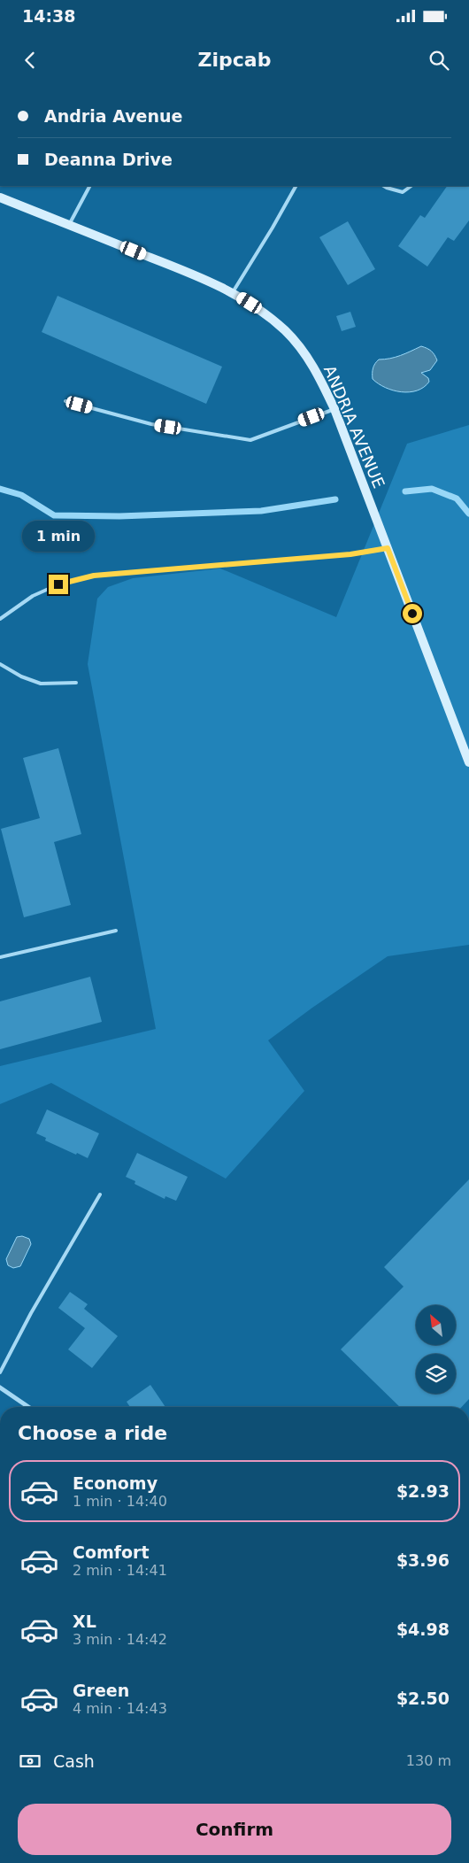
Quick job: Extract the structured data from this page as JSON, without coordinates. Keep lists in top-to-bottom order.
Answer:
{
  "streets": {
    "street": ["ANDRIA AVENUE"]
  },
  "north": "top left",
  "page": {
    "status": "14:38",
    "header": "Zipcab",
    "banner": ["Andria Avenue", "Deanna Drive"],
    "bubble": "1 min",
    "heading": "Choose a ride",
    "list": [
      {
        "name": "Economy",
        "note": "1 min · 14:40",
        "value": "$2.93"
      },
      {
        "name": "Comfort",
        "note": "2 min · 14:41",
        "value": "$3.96"
      },
      {
        "name": "XL",
        "note": "3 min · 14:42",
        "value": "$4.98"
      },
      {
        "name": "Green",
        "note": "4 min · 14:43",
        "value": "$2.50"
      }
    ],
    "pay": ["Cash", "130 m"],
    "buttons": "Confirm"
  }
}
